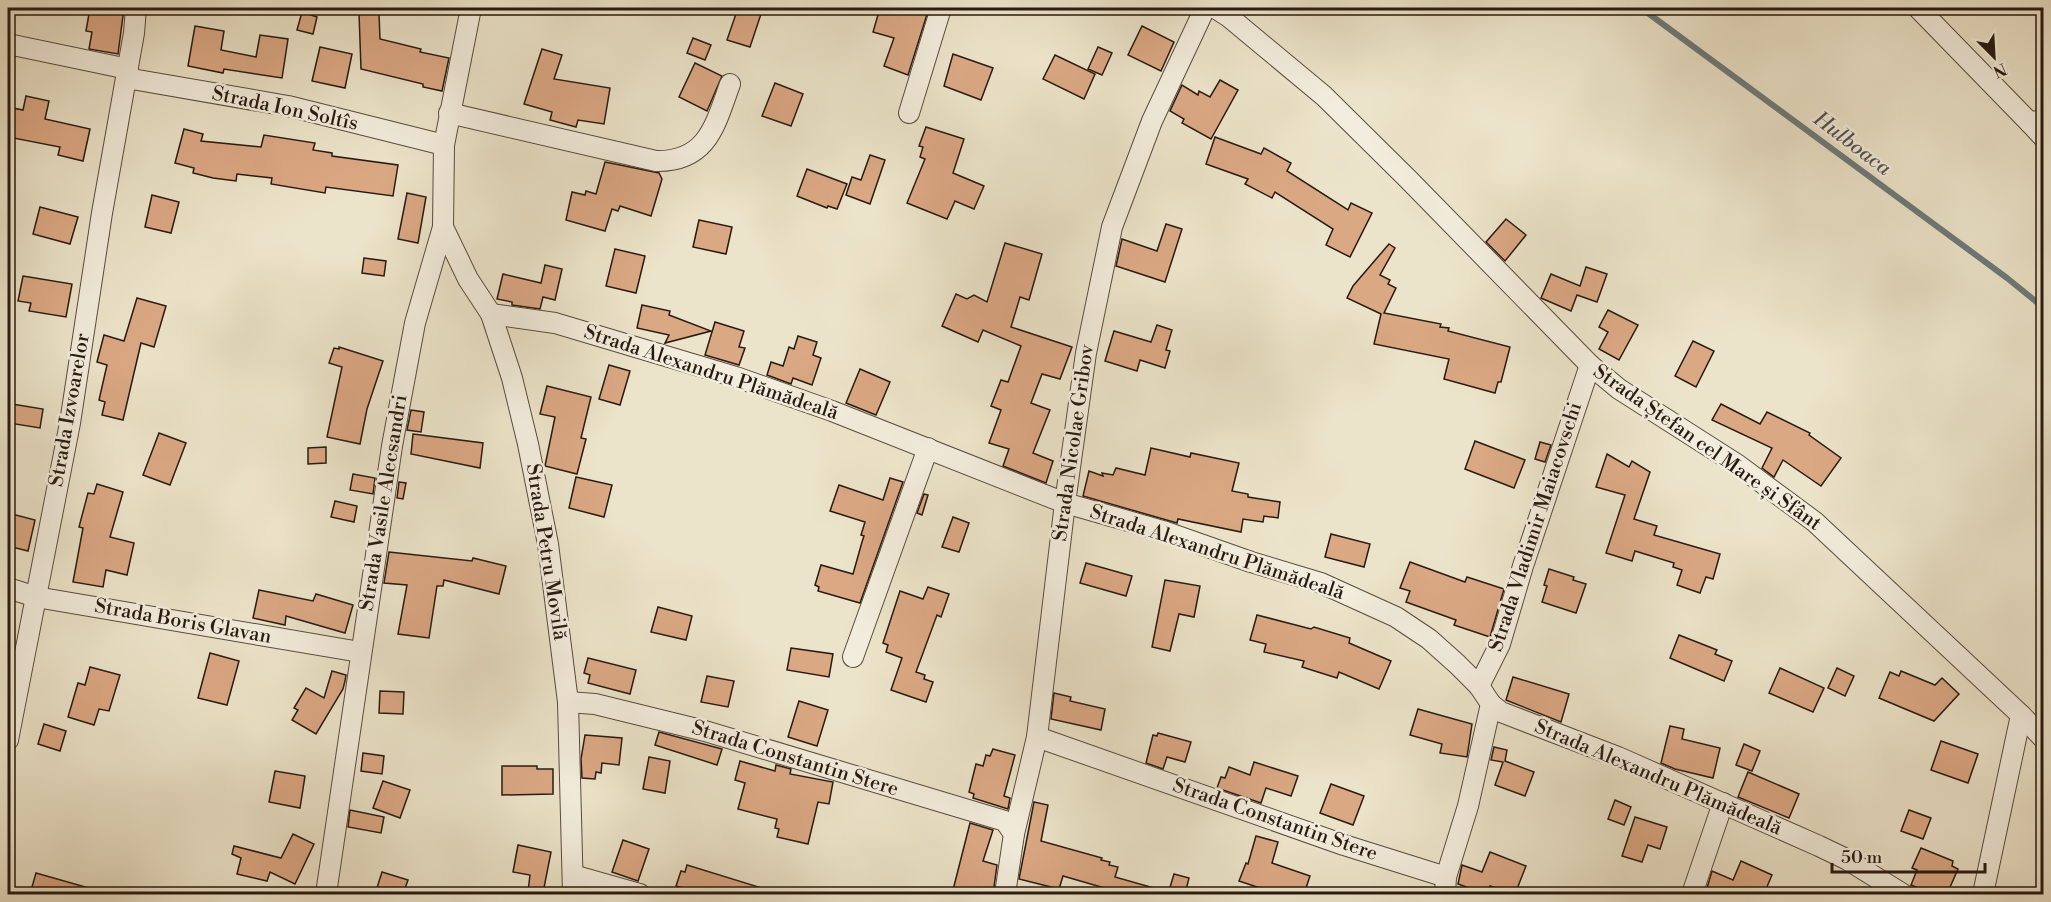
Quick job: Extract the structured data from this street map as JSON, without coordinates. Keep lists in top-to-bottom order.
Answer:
{
  "streets": {
    "street": [
      "Strada Ion Soltîs",
      "Strada Alexandru Plămădeală",
      "Strada Izvoarelor",
      "Strada Nicolae Gribov",
      "Strada Ștefan cel Mare și Sfânt",
      "Strada Vasile Alecsandri",
      "Strada Vladimir Maiacovschi",
      "Strada Petru Movilă",
      "Strada Boris Glavan",
      "Strada Constantin Stere"
    ]
  },
  "crossings": [
    ["Strada Ion Soltîs", "Strada Izvoarelor"],
    ["Strada Ion Soltîs", "Strada Vasile Alecsandri"],
    ["Strada Alexandru Plămădeală", "Strada Nicolae Gribov"],
    ["Strada Alexandru Plămădeală", "Strada Vladimir Maiacovschi"],
    ["Strada Alexandru Plămădeală", "Strada Petru Movilă"],
    ["Strada Izvoarelor", "Strada Boris Glavan"],
    ["Strada Nicolae Gribov", "Strada Constantin Stere"],
    ["Strada Ștefan cel Mare și Sfânt", "Strada Vladimir Maiacovschi"],
    ["Strada Vasile Alecsandri", "Strada Petru Movilă"],
    ["Strada Vasile Alecsandri", "Strada Boris Glavan"],
    ["Strada Petru Movilă", "Strada Constantin Stere"]
  ],
  "water": ["Hulboaca"],
  "scale_bar": "50 m",
  "north": "bottom right"
}
